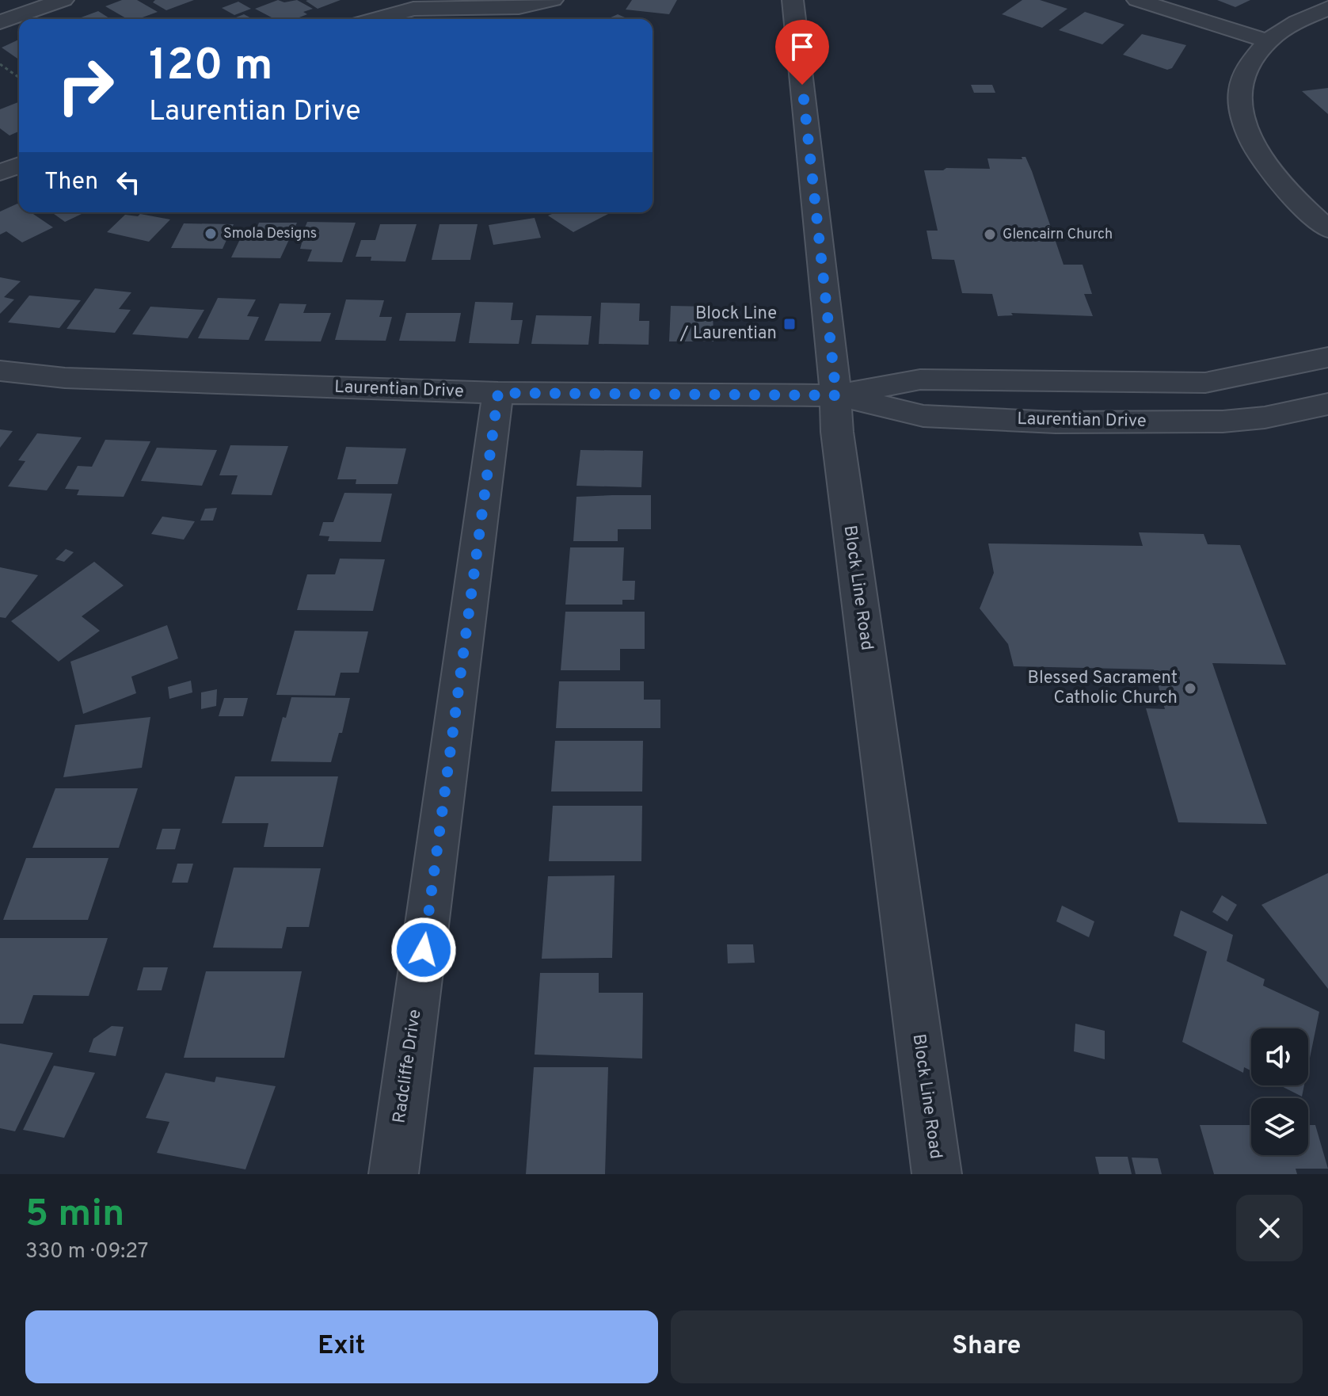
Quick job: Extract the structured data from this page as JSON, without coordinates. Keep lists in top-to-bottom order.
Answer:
{
  "streets": {
    "street": ["Laurentian Drive", "Block Line Road", "Radcliffe Drive"]
  },
  "crossings": [
    ["Laurentian Drive", "Block Line Road"],
    ["Laurentian Drive", "Radcliffe Drive"]
  ],
  "places": {
    "other": ["Smola Designs", "Glencairn Church", "Blessed Sacrament Catholic Church"],
    "transit": ["Block Line / Laurentian"]
  },
  "page": {
    "turn": ["120 m", "Laurentian Drive"],
    "then": "Then",
    "heading": ["5 min", "330 m · 09:27"],
    "buttons": ["Exit", "Share"]
  }
}
